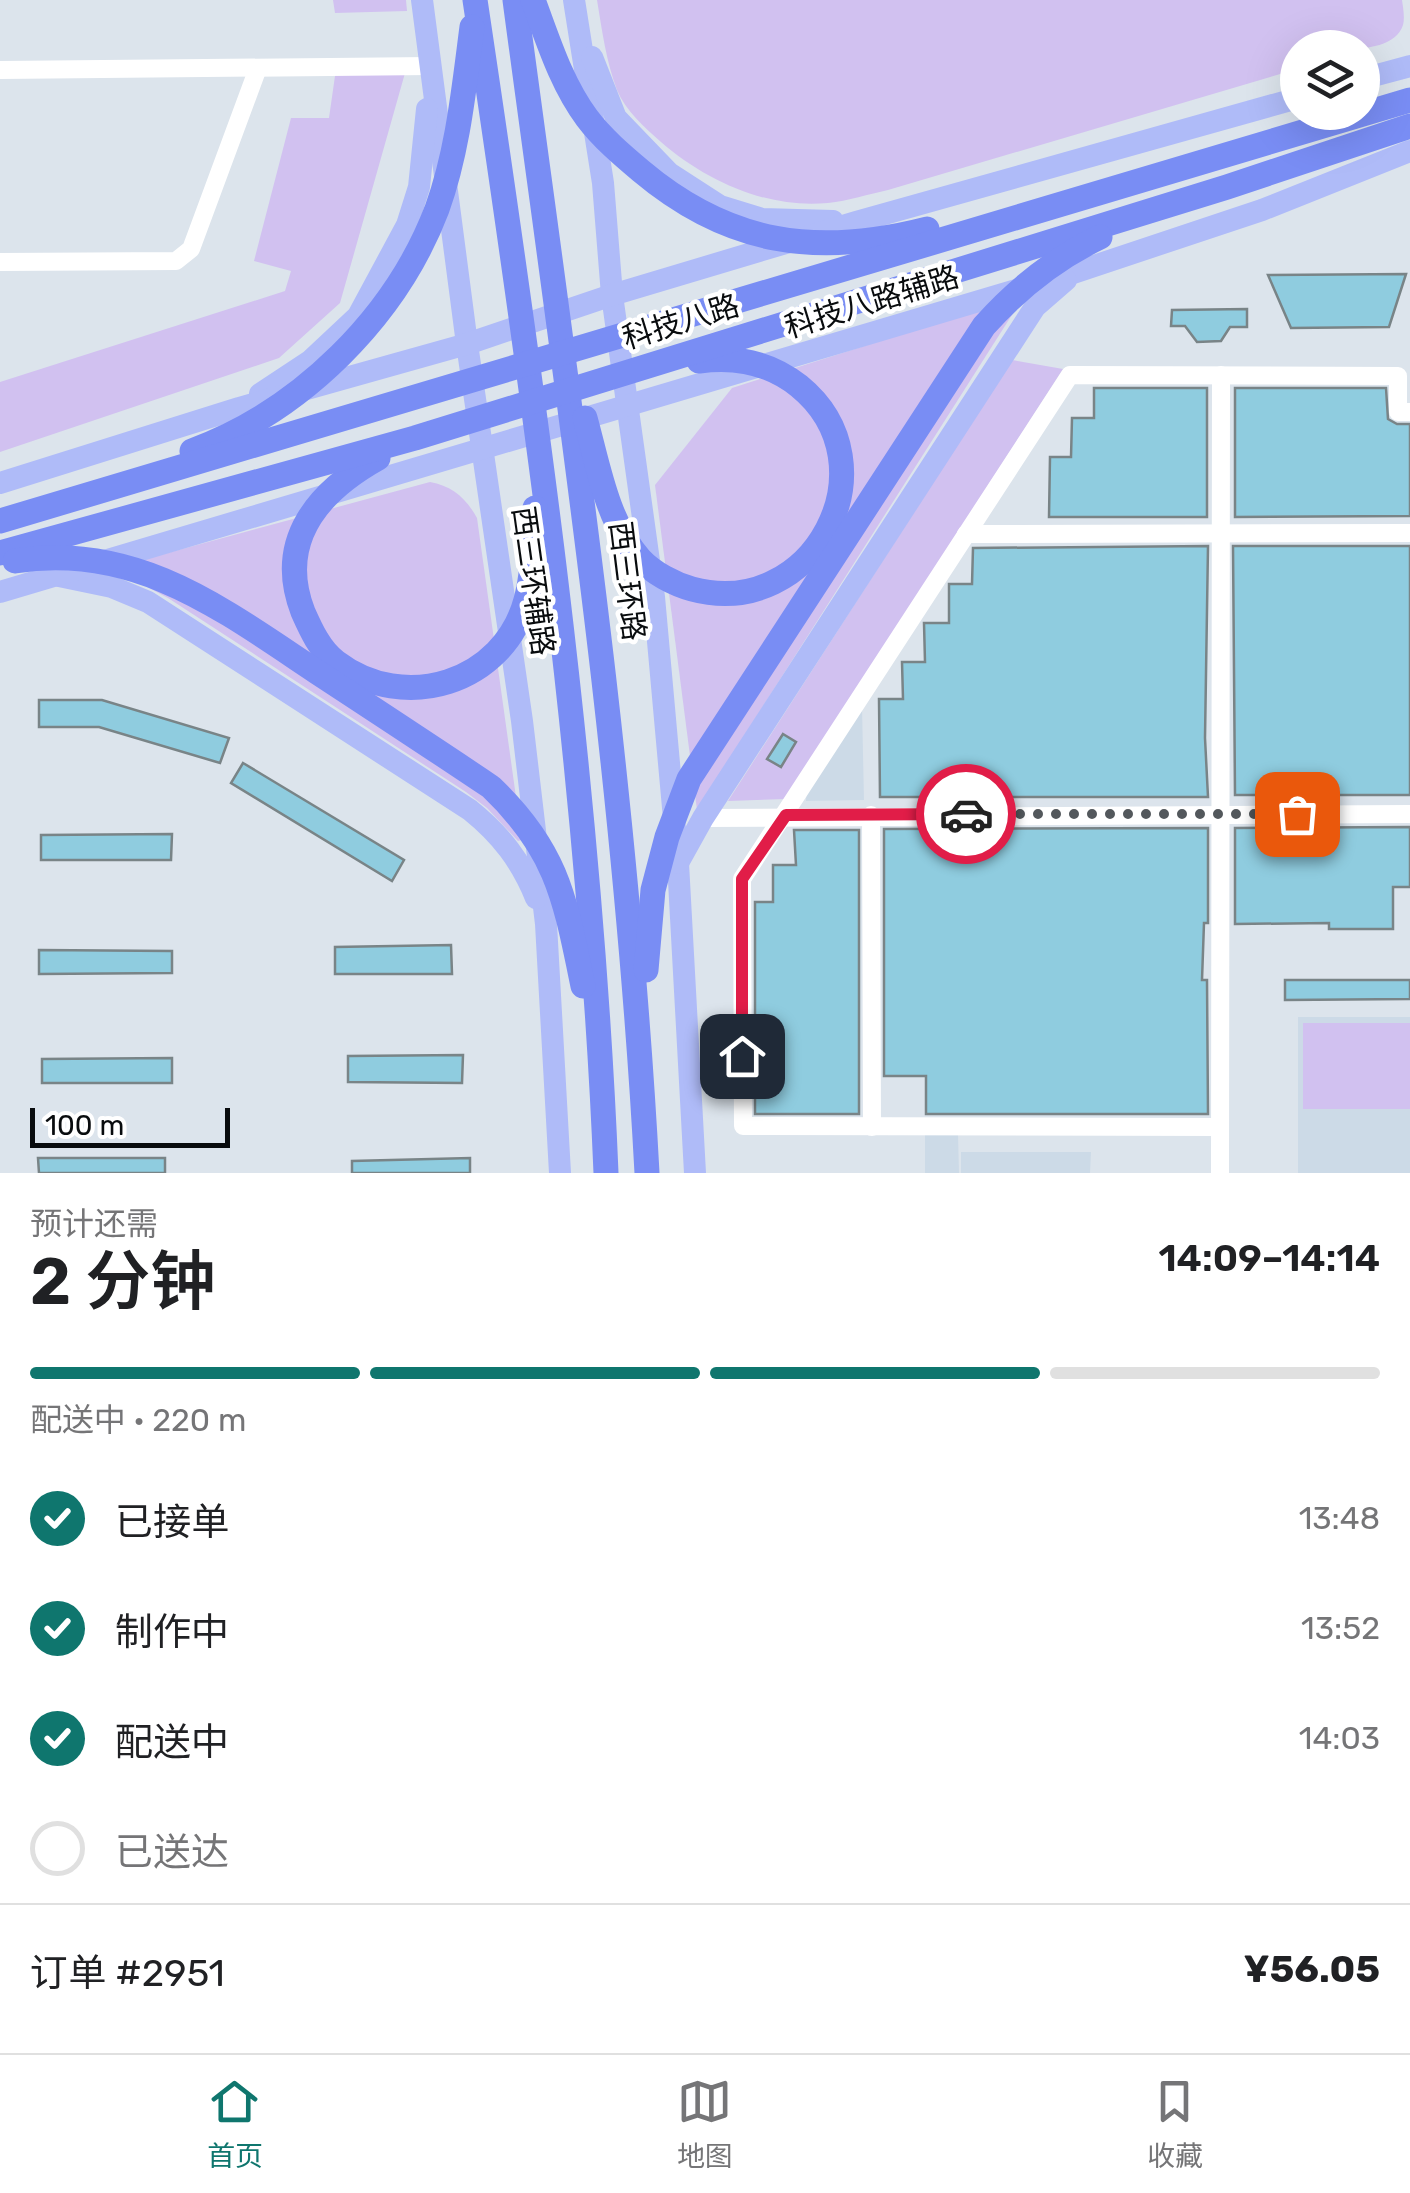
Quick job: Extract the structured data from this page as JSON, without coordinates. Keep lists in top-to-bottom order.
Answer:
{
  "streets": {
    "highway": ["科技八路", "西三环路"],
    "main road": ["科技八路辅路", "西三环辅路"]
  },
  "crossings": [
    ["科技八路辅路", "西三环辅路"]
  ],
  "scale_bar": "100 m",
  "page": {
    "scale": "100 m",
    "heading": ["2 分钟", "预计还需", "14:09–14:14"],
    "panel": ["订单 #2951", "¥56.05"],
    "bar": "配送中 · 220 m",
    "list": [
      ["已接单", "13:48"],
      ["制作中", "13:52"],
      ["配送中", "14:03"],
      "已送达"
    ],
    "tabs": ["首页", "地图", "收藏"]
  }
}
